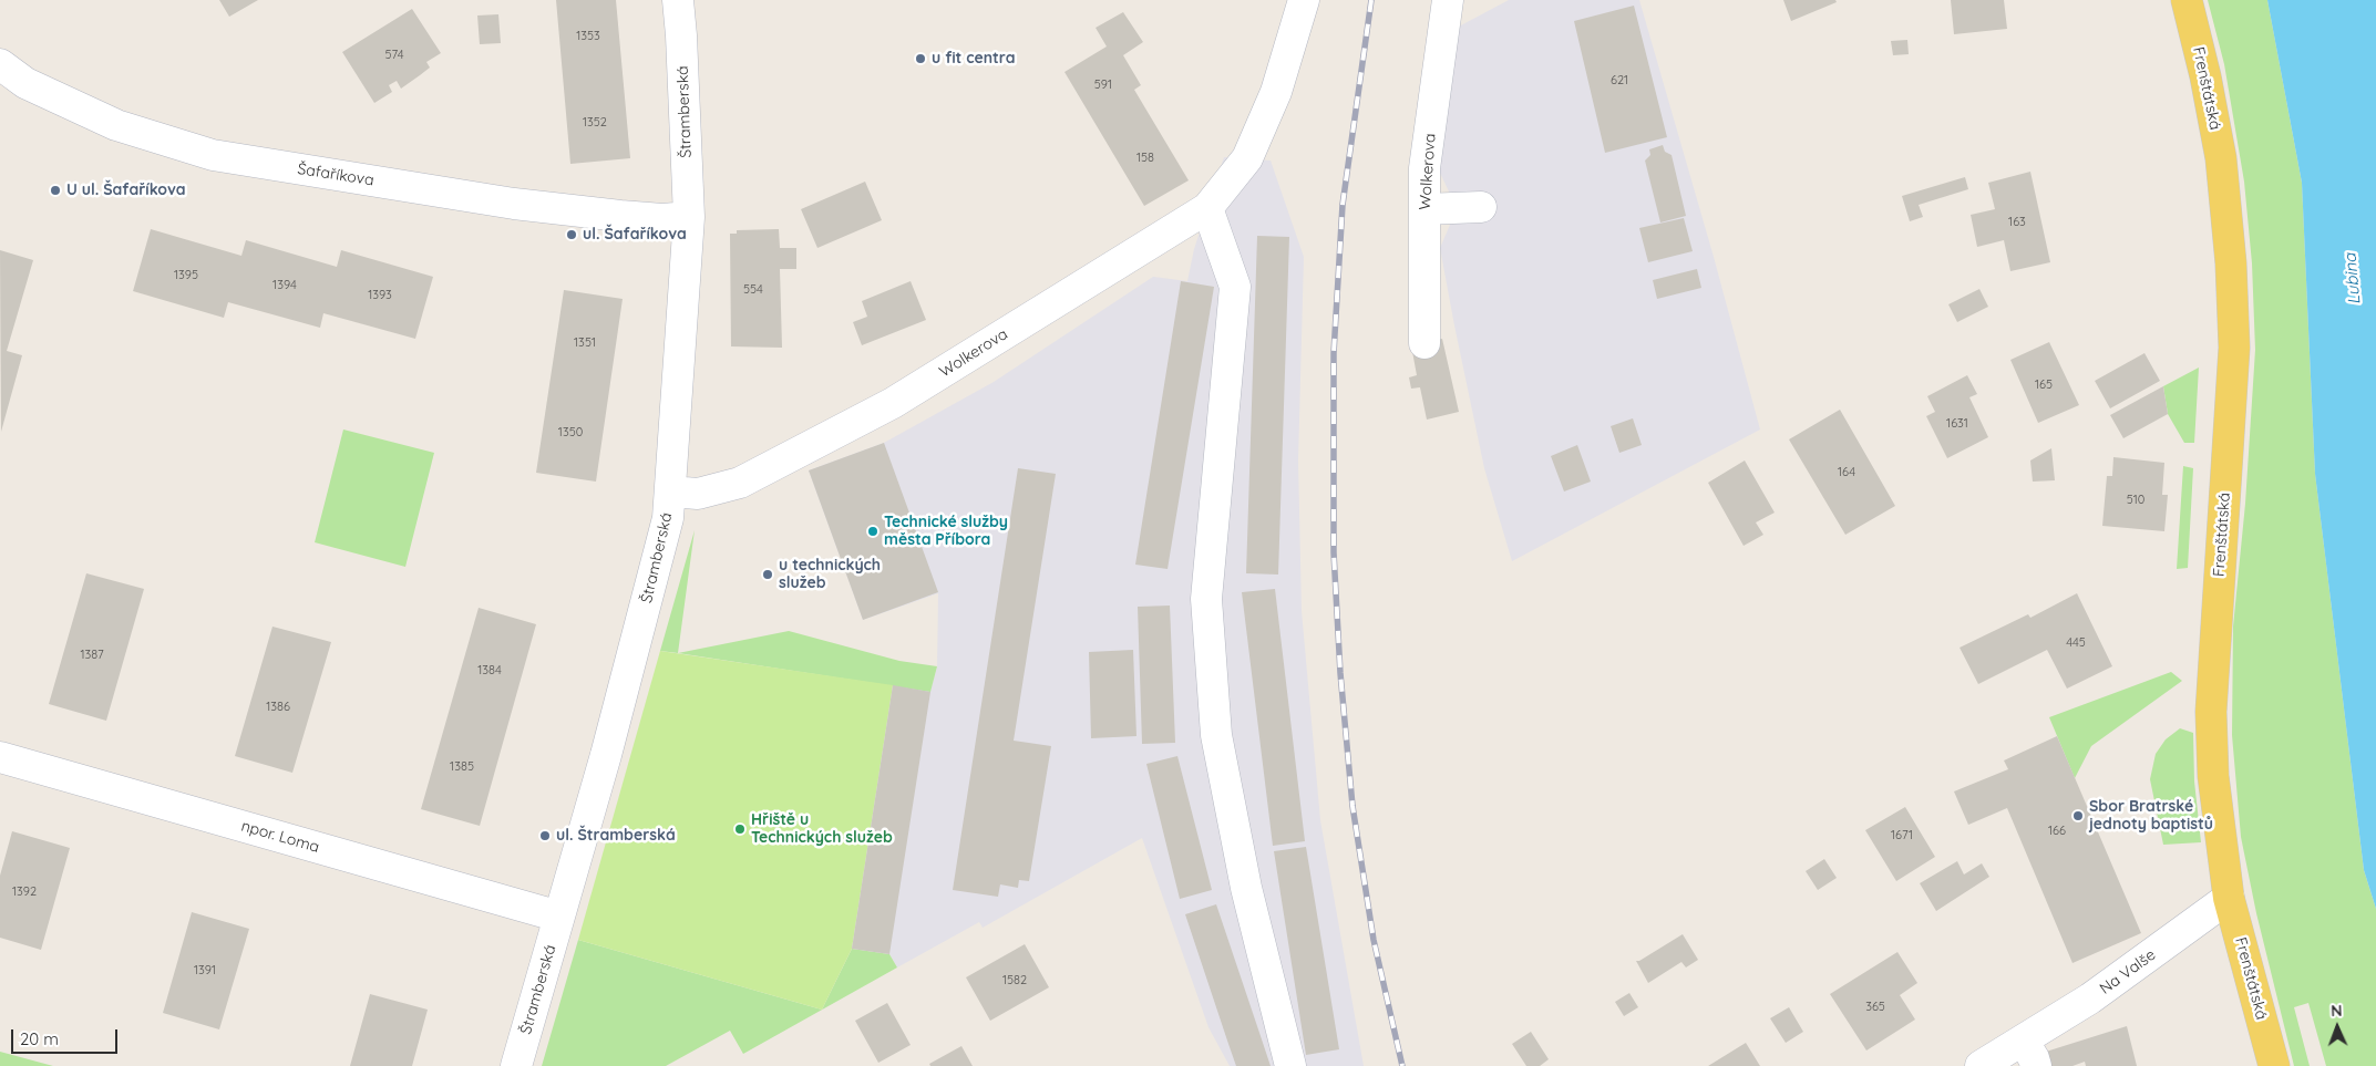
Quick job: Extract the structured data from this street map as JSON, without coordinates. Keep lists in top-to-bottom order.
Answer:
{
  "streets": {
    "main road": ["Frenštátská"],
    "street": [
      "Štramberská",
      "Wolkerova",
      "Šafaříkova",
      "npor. Loma",
      "Na Valše"
    ]
  },
  "crossings": [
    ["Frenštátská", "Na Valše"],
    ["Štramberská", "Wolkerova"],
    ["Štramberská", "Šafaříkova"],
    ["Štramberská", "npor. Loma"]
  ],
  "water": ["Lubina"],
  "places": [
    "u fit centra",
    "U ul. Šafaříkova",
    "ul. Šafaříkova",
    "Technické služby města Příbora",
    "u technických služeb",
    "Sbor Bratrské jednoty baptistů",
    "Hřiště u Technických služeb",
    "ul. Štramberská"
  ],
  "house_numbers": [
    "1353",
    "574",
    "621",
    "591",
    "1352",
    "158",
    "163",
    "1395",
    "1394",
    "554",
    "1393",
    "1351",
    "165",
    "1631",
    "1350",
    "164",
    "510",
    "445",
    "1387",
    "1384",
    "1386",
    "1385",
    "166",
    "1671",
    "1392",
    "1391",
    "1582",
    "365"
  ],
  "scale_bar": "20 m",
  "north": "top"
}
